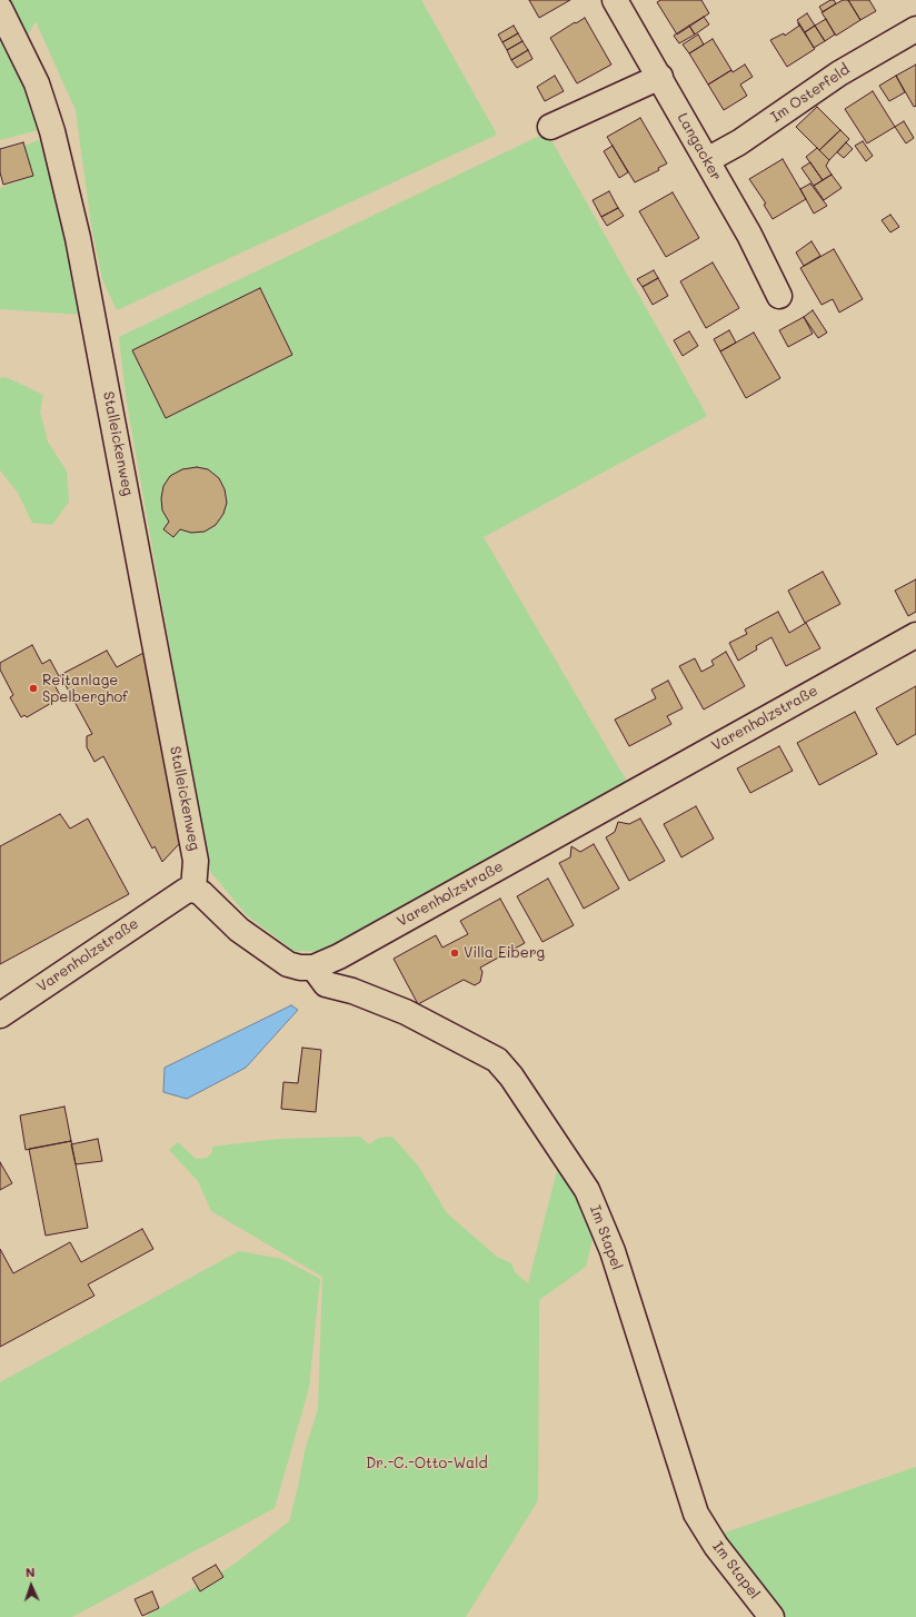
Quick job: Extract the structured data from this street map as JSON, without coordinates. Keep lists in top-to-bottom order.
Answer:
{
  "streets": {
    "street": [
      "Im Osterfeld",
      "Langacker",
      "Stalleickenweg",
      "Varenholzstraße",
      "Im Stapel"
    ]
  },
  "crossings": [
    ["Im Osterfeld", "Langacker"],
    ["Stalleickenweg", "Varenholzstraße"],
    ["Varenholzstraße", "Im Stapel"]
  ],
  "parks": ["Dr.-C.-Otto-Wald"],
  "places": ["Reitanlage Spelberghof", "Villa Eiberg"],
  "north": "top"
}
